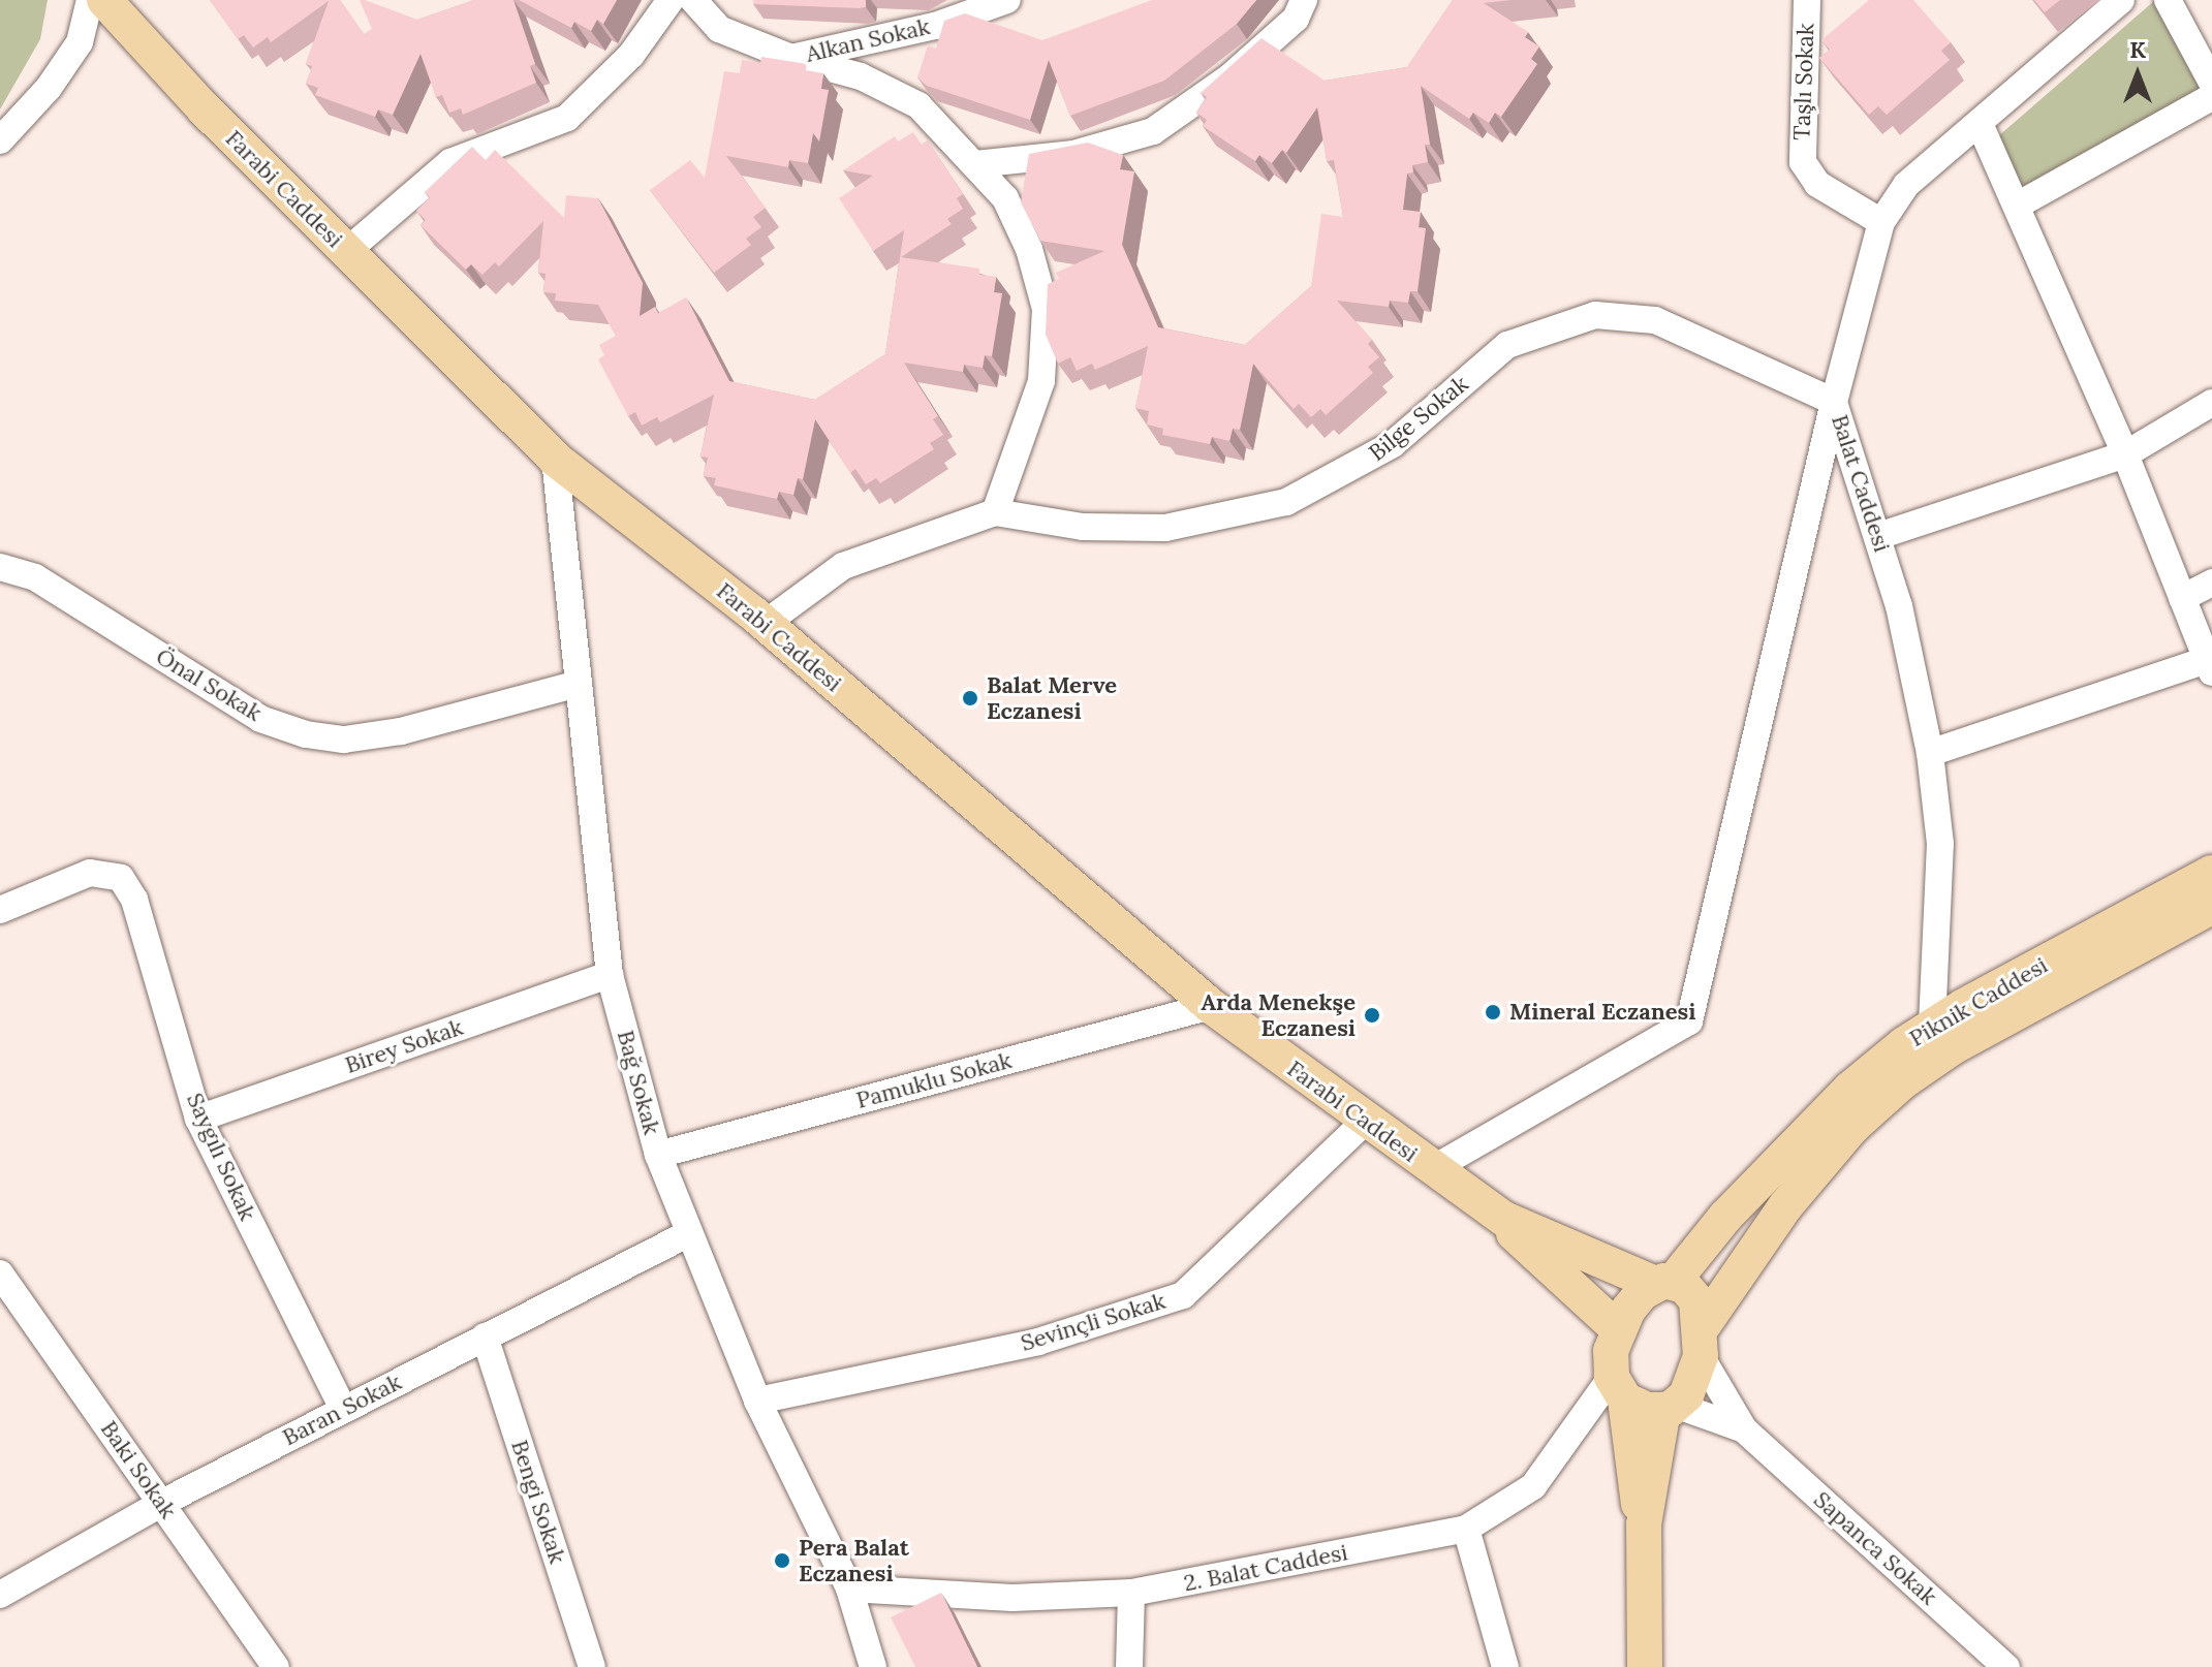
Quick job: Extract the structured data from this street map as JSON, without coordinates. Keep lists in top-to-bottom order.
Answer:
{
  "streets": {
    "main road": ["Farabi Caddesi", "Piknik Caddesi"],
    "street": [
      "Alkan Sokak",
      "Taşlı Sokak",
      "Bilge Sokak",
      "Balat Caddesi",
      "Önal Sokak",
      "Birey Sokak",
      "Pamuklu Sokak",
      "Bağ Sokak",
      "Saygılı Sokak",
      "Sevinçli Sokak",
      "Baran Sokak",
      "Baki Sokak",
      "Bengi Sokak",
      "Sapanca Sokak",
      "2. Balat Caddesi"
    ]
  },
  "crossings": [
    ["Taşlı Sokak", "Balat Caddesi"],
    ["Farabi Caddesi", "Bilge Sokak"],
    ["Farabi Caddesi", "Pamuklu Sokak"],
    ["Farabi Caddesi", "Bağ Sokak"],
    ["Farabi Caddesi", "Sevinçli Sokak"],
    ["Bilge Sokak", "Balat Caddesi"],
    ["Balat Caddesi", "Piknik Caddesi"],
    ["Önal Sokak", "Bağ Sokak"],
    ["Piknik Caddesi", "Sapanca Sokak"],
    ["Piknik Caddesi", "2. Balat Caddesi"],
    ["Birey Sokak", "Bağ Sokak"],
    ["Birey Sokak", "Saygılı Sokak"],
    ["Pamuklu Sokak", "Bağ Sokak"],
    ["Bağ Sokak", "Sevinçli Sokak"],
    ["Bağ Sokak", "Baran Sokak"],
    ["Bağ Sokak", "2. Balat Caddesi"],
    ["Saygılı Sokak", "Baran Sokak"],
    ["Baran Sokak", "Baki Sokak"],
    ["Baran Sokak", "Bengi Sokak"],
    ["Sapanca Sokak", "2. Balat Caddesi"]
  ],
  "places": [
    "Balat Merve Eczanesi",
    "Mineral Eczanesi",
    "Arda Menekşe Eczanesi",
    "Pera Balat Eczanesi"
  ],
  "north": "top"
}
